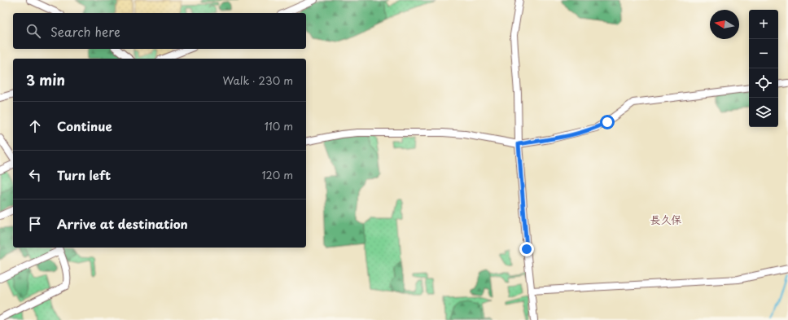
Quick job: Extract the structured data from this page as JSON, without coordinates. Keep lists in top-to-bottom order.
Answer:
{
  "districts": ["長久保"],
  "north": "left",
  "page": {
    "map_buttons": ["+", "−"],
    "search": "Search here",
    "heading": ["3 min", "Walk · 230 m"],
    "list": [
      ["Continue", "110 m"],
      ["Turn left", "120 m"],
      "Arrive at destination"
    ]
  }
}
